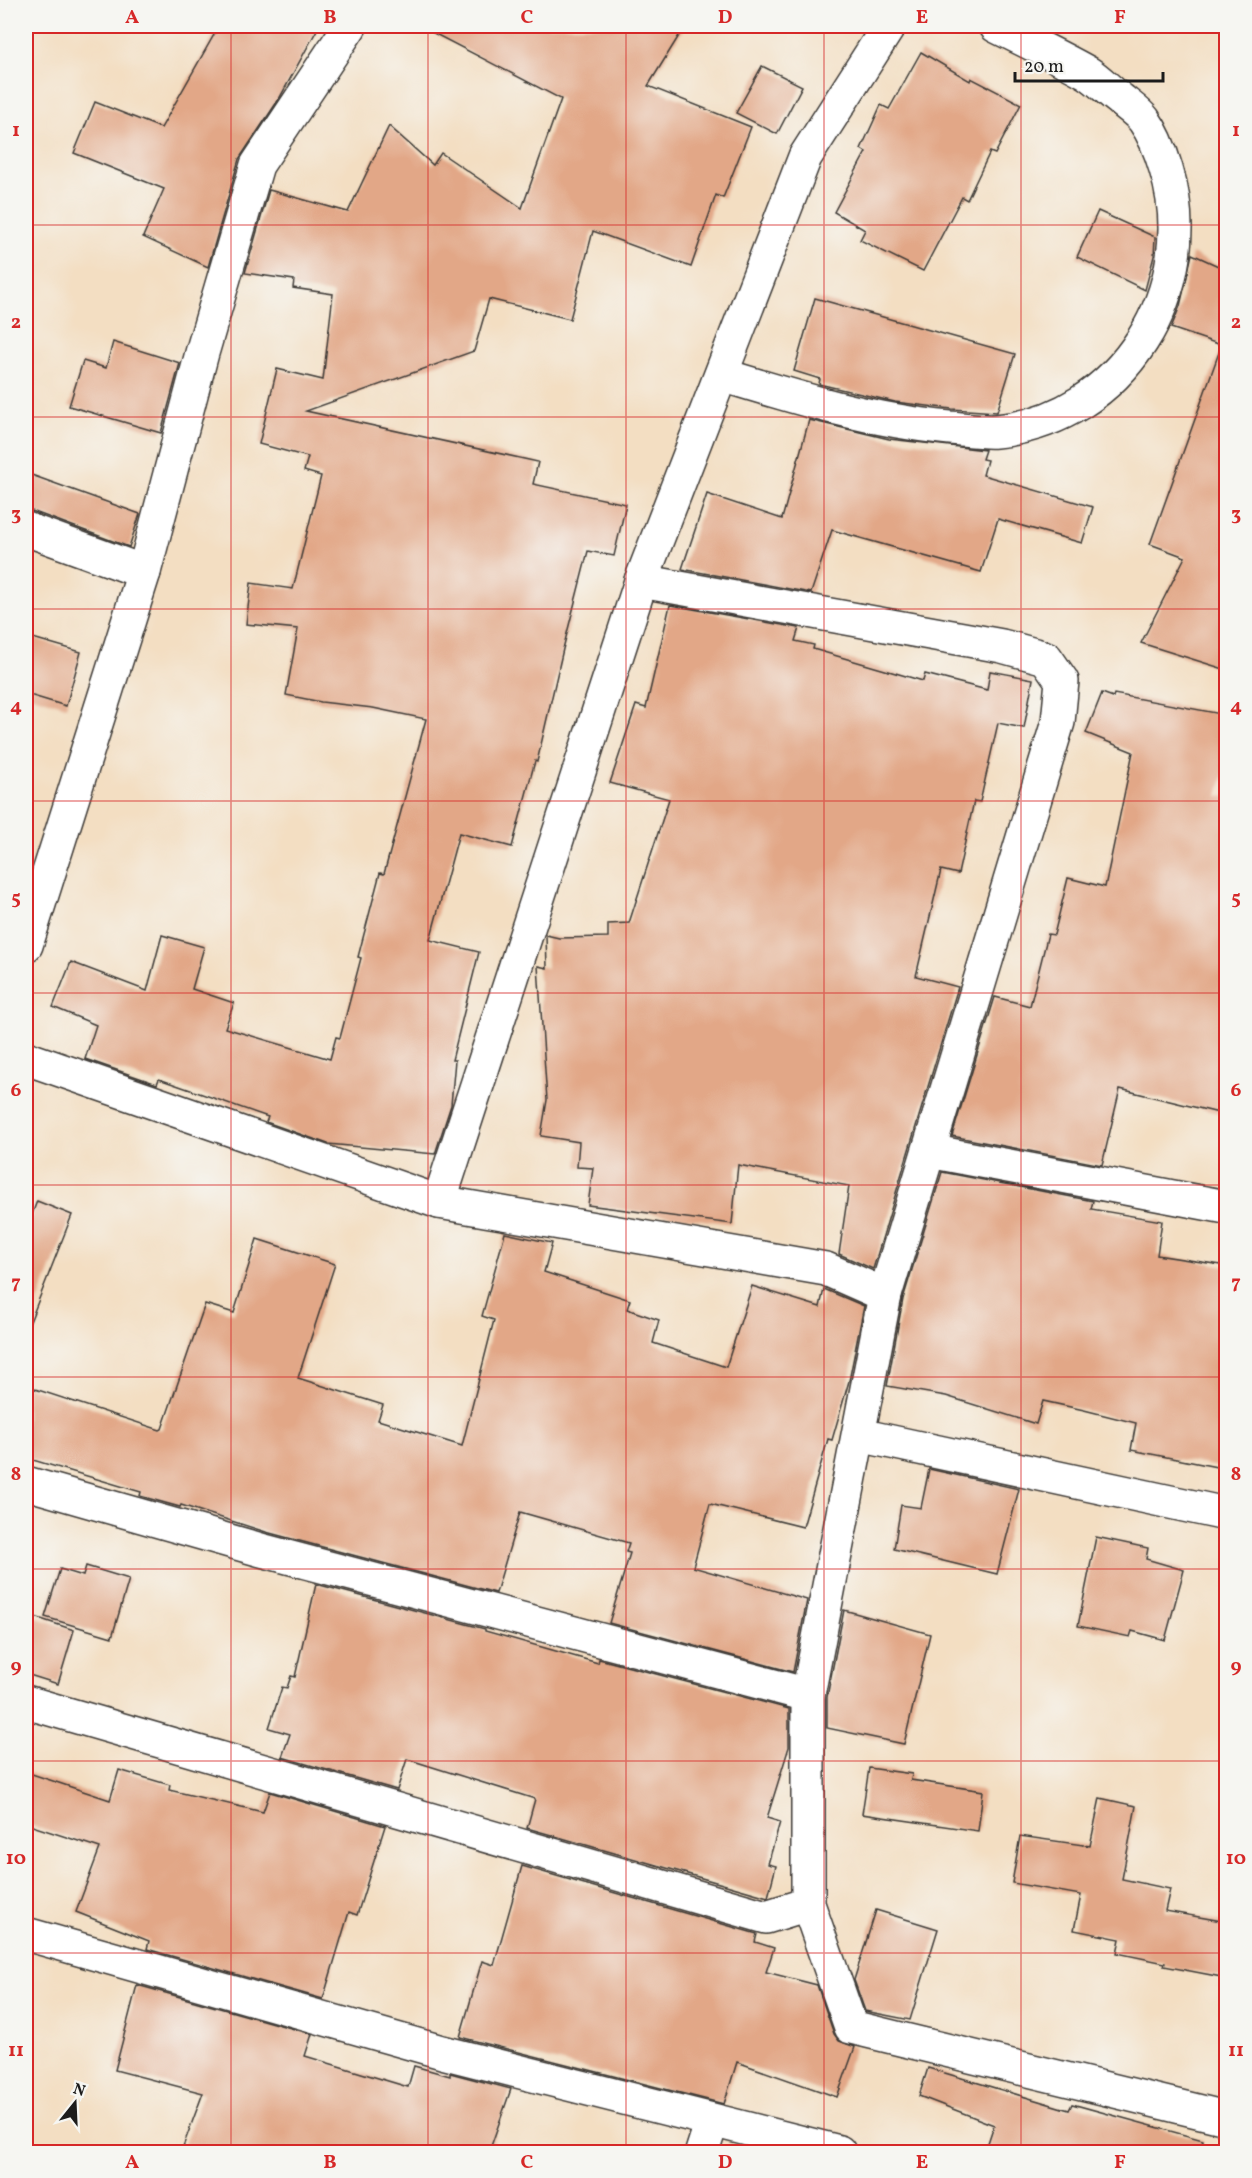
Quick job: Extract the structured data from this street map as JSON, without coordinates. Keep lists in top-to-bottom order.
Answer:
{
  "scale_bar": "20 m",
  "north": "top",
  "grid": {
    "columns": [
      "A",
      "B",
      "C",
      "D",
      "E",
      "F"
    ],
    "rows": [
      "1",
      "2",
      "3",
      "4",
      "5",
      "6",
      "7",
      "8",
      "9",
      "10",
      "11"
    ]
  }
}
